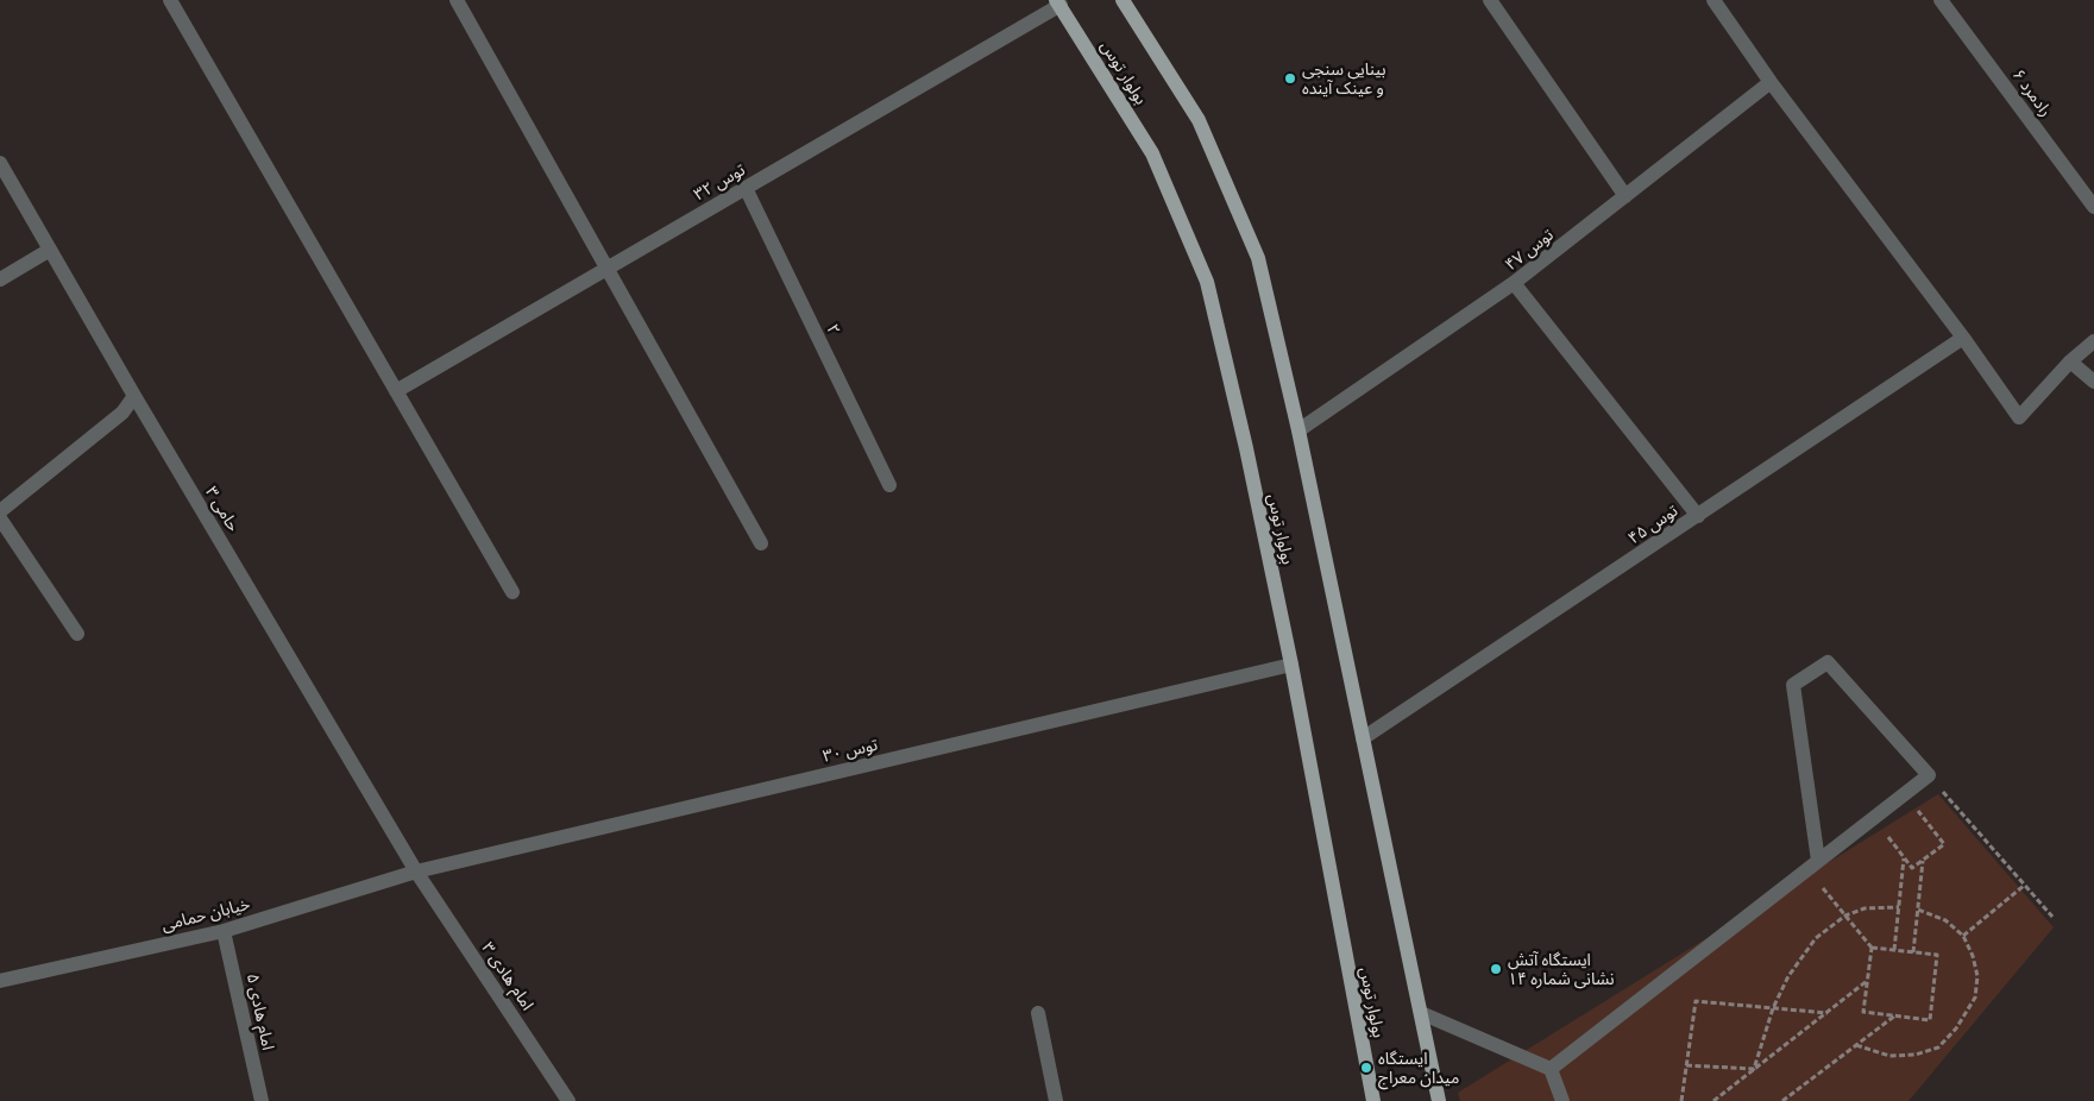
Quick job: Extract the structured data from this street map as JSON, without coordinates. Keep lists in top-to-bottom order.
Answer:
{
  "streets": {
    "main road": ["بولوار توس"],
    "street": [
      "رادمرد ۶",
      "توس ۳۲",
      "توس ۴۷",
      "۲",
      "حامی ۳",
      "توس ۴۵",
      "توس ۳۰",
      "خیابان حمامی",
      "امام هادی ۳",
      "امام هادی ۵"
    ]
  },
  "crossings": [
    ["بولوار توس", "توس ۳۲"],
    ["بولوار توس", "توس ۳۰"],
    ["توس ۳۲", "۲"],
    ["حامی ۳", "توس ۳۰"],
    ["حامی ۳", "خیابان حمامی"],
    ["حامی ۳", "امام هادی ۳"],
    ["توس ۳۰", "خیابان حمامی"],
    ["توس ۳۰", "امام هادی ۳"],
    ["خیابان حمامی", "امام هادی ۳"],
    ["خیابان حمامی", "امام هادی ۵"]
  ],
  "places": ["بینایی سنجی و عینک آینده", "ایستگاه آتش نشانی شماره ۱۴", "ایستگاه میدان معراج"]
}
